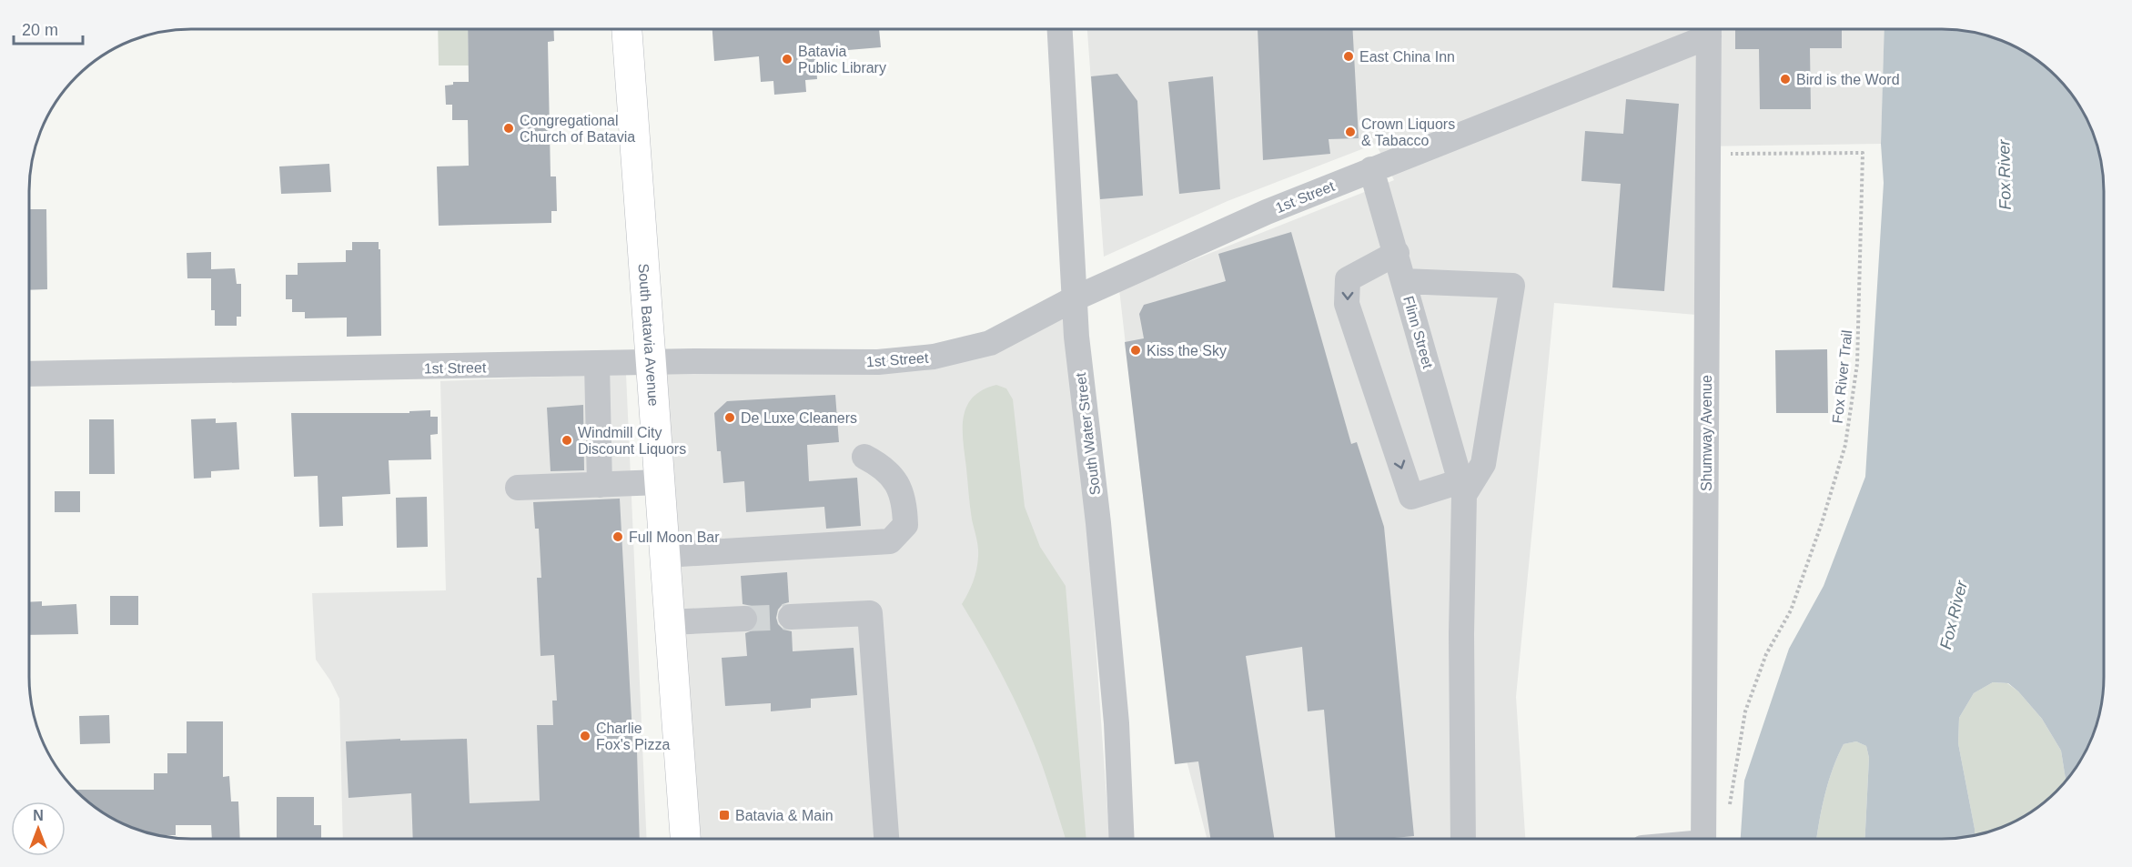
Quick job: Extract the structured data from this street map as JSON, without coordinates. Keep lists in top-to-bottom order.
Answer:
{
  "streets": {
    "main road": ["South Batavia Avenue"],
    "street": [
      "1st Street",
      "Flinn Street",
      "Shumway Avenue",
      "South Water Street"
    ],
    "path": ["Fox River Trail"]
  },
  "crossings": [
    ["1st Street", "Flinn Street"],
    ["1st Street", "South Batavia Avenue"],
    ["1st Street", "South Water Street"]
  ],
  "water": ["Fox River"],
  "places": {
    "other": [
      "East China Inn",
      "Batavia Public Library",
      "Bird is the Word",
      "Congregational Church of Batavia",
      "Crown Liquors & Tabacco",
      "Kiss the Sky",
      "De Luxe Cleaners",
      "Windmill City Discount Liquors",
      "Full Moon Bar",
      "Charlie Fox's Pizza"
    ],
    "transit": ["Batavia & Main"]
  },
  "scale_bar": "20 m",
  "north": "top"
}
